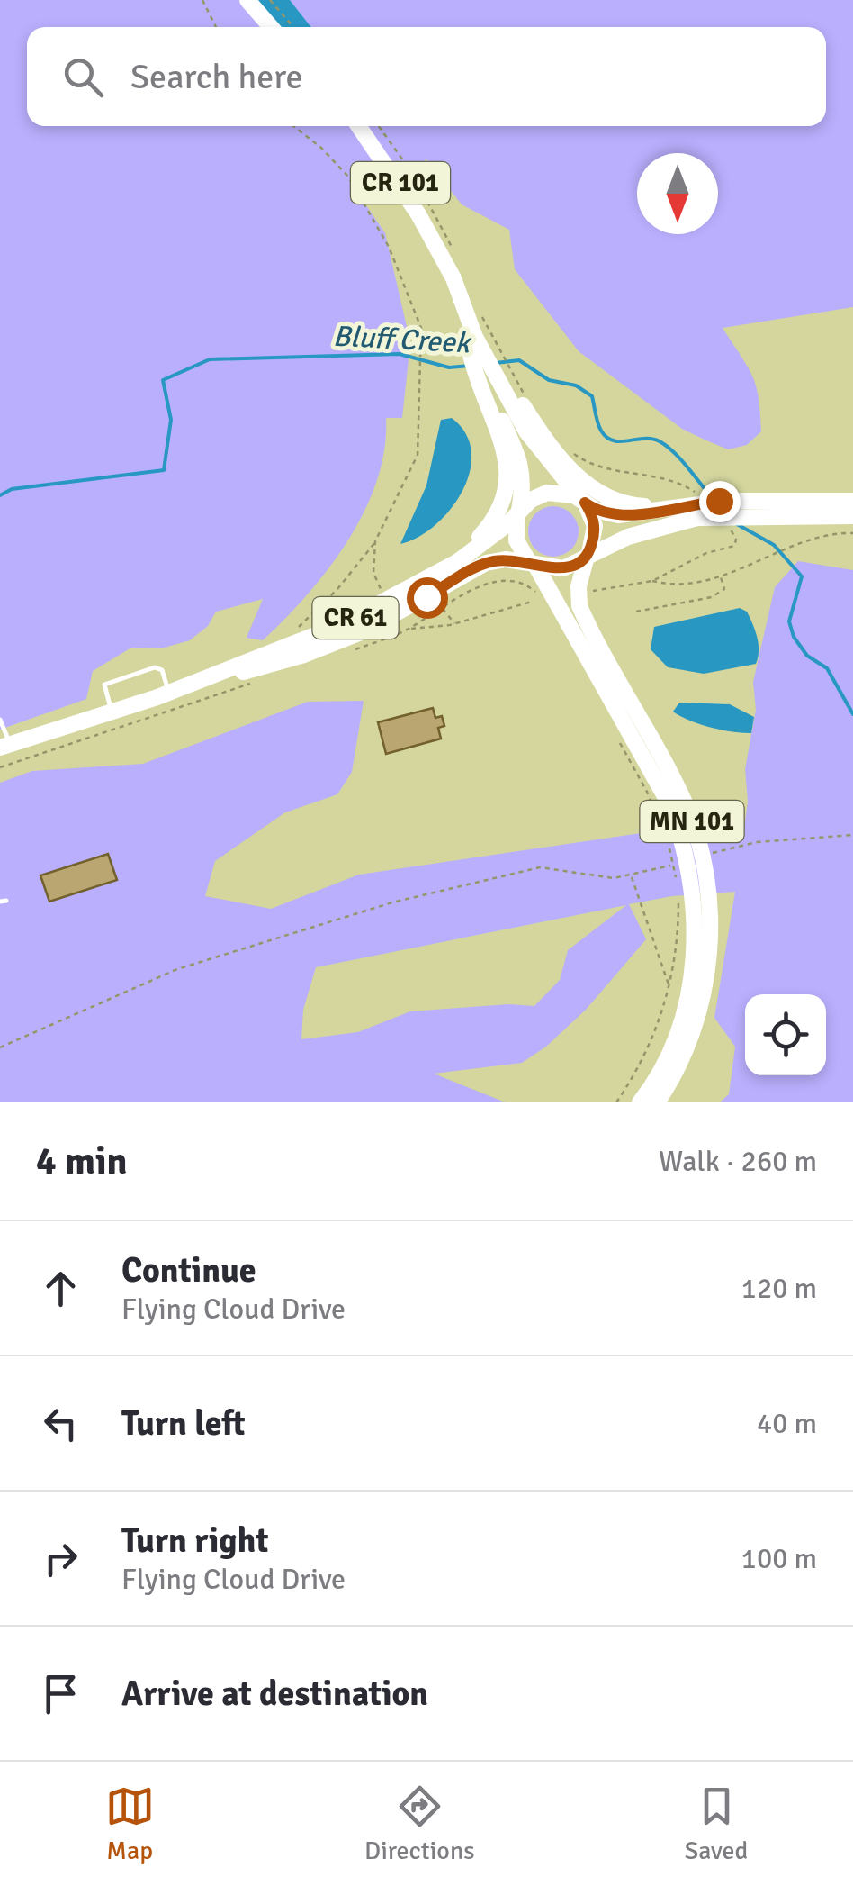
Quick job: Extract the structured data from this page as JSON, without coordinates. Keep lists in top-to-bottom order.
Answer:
{
  "streets": {
    "main road": ["CR 101", "CR 61", "MN 101"]
  },
  "crossings": [
    ["CR 61", "MN 101"]
  ],
  "water": ["Bluff Creek"],
  "north": "bottom",
  "page": {
    "search": "Search here",
    "heading": ["4 min", "Walk · 260 m"],
    "list": [
      ["Continue", "Flying Cloud Drive", "120 m"],
      ["Turn left", "40 m"],
      ["Turn right", "Flying Cloud Drive", "100 m"],
      "Arrive at destination"
    ],
    "nav": ["Map", "Directions", "Saved"]
  }
}
